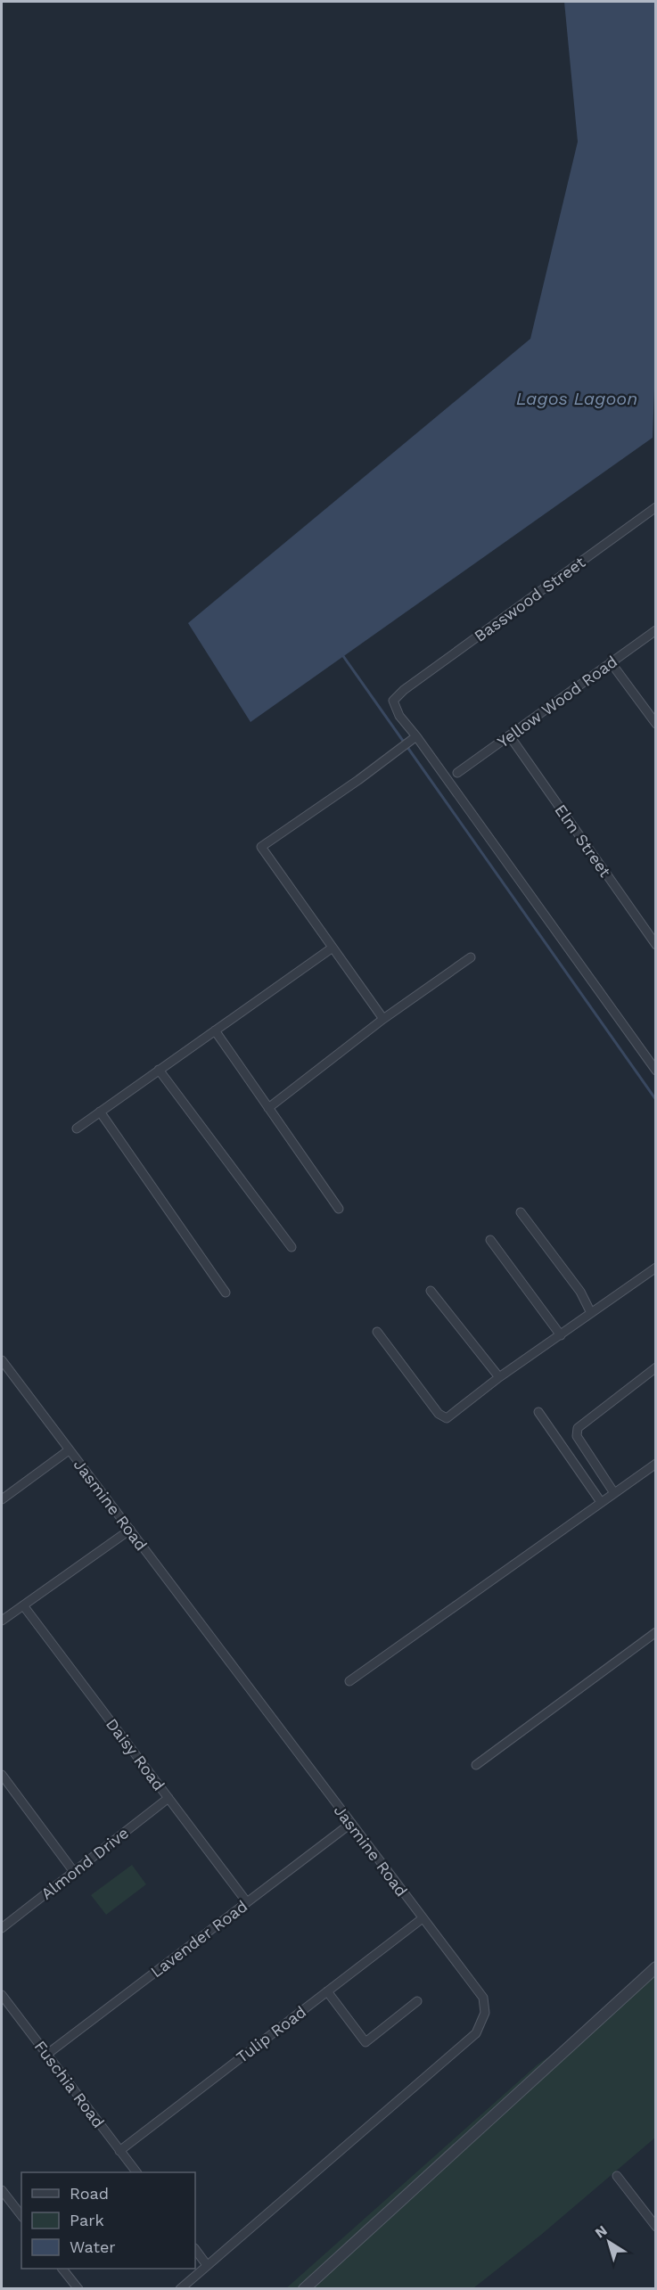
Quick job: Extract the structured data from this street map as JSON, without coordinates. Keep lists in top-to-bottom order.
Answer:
{
  "streets": {
    "street": [
      "Basswood Street",
      "Yellow Wood Road",
      "Elm Street",
      "Jasmine Road",
      "Daisy Road",
      "Almond Drive",
      "Lavender Road",
      "Tulip Road",
      "Fuschia Road"
    ]
  },
  "crossings": [
    ["Yellow Wood Road", "Elm Street"],
    ["Jasmine Road", "Lavender Road"],
    ["Jasmine Road", "Tulip Road"],
    ["Daisy Road", "Almond Drive"],
    ["Daisy Road", "Lavender Road"],
    ["Lavender Road", "Fuschia Road"],
    ["Tulip Road", "Fuschia Road"]
  ],
  "water": ["Lagos Lagoon"],
  "legend": ["Road", "Park", "Water"],
  "north": "top left"
}
